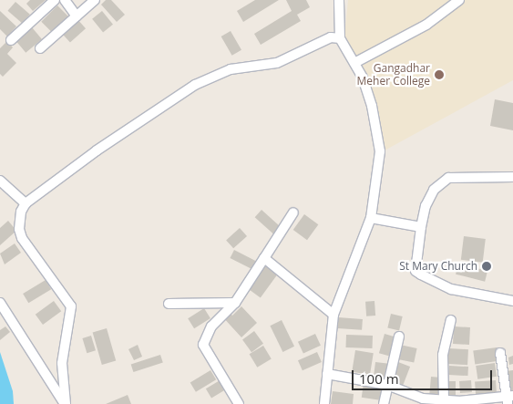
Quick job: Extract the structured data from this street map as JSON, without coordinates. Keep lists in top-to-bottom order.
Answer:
{
  "places": ["Gangadhar Meher College", "St Mary Church"],
  "scale_bar": "100 m"
}
